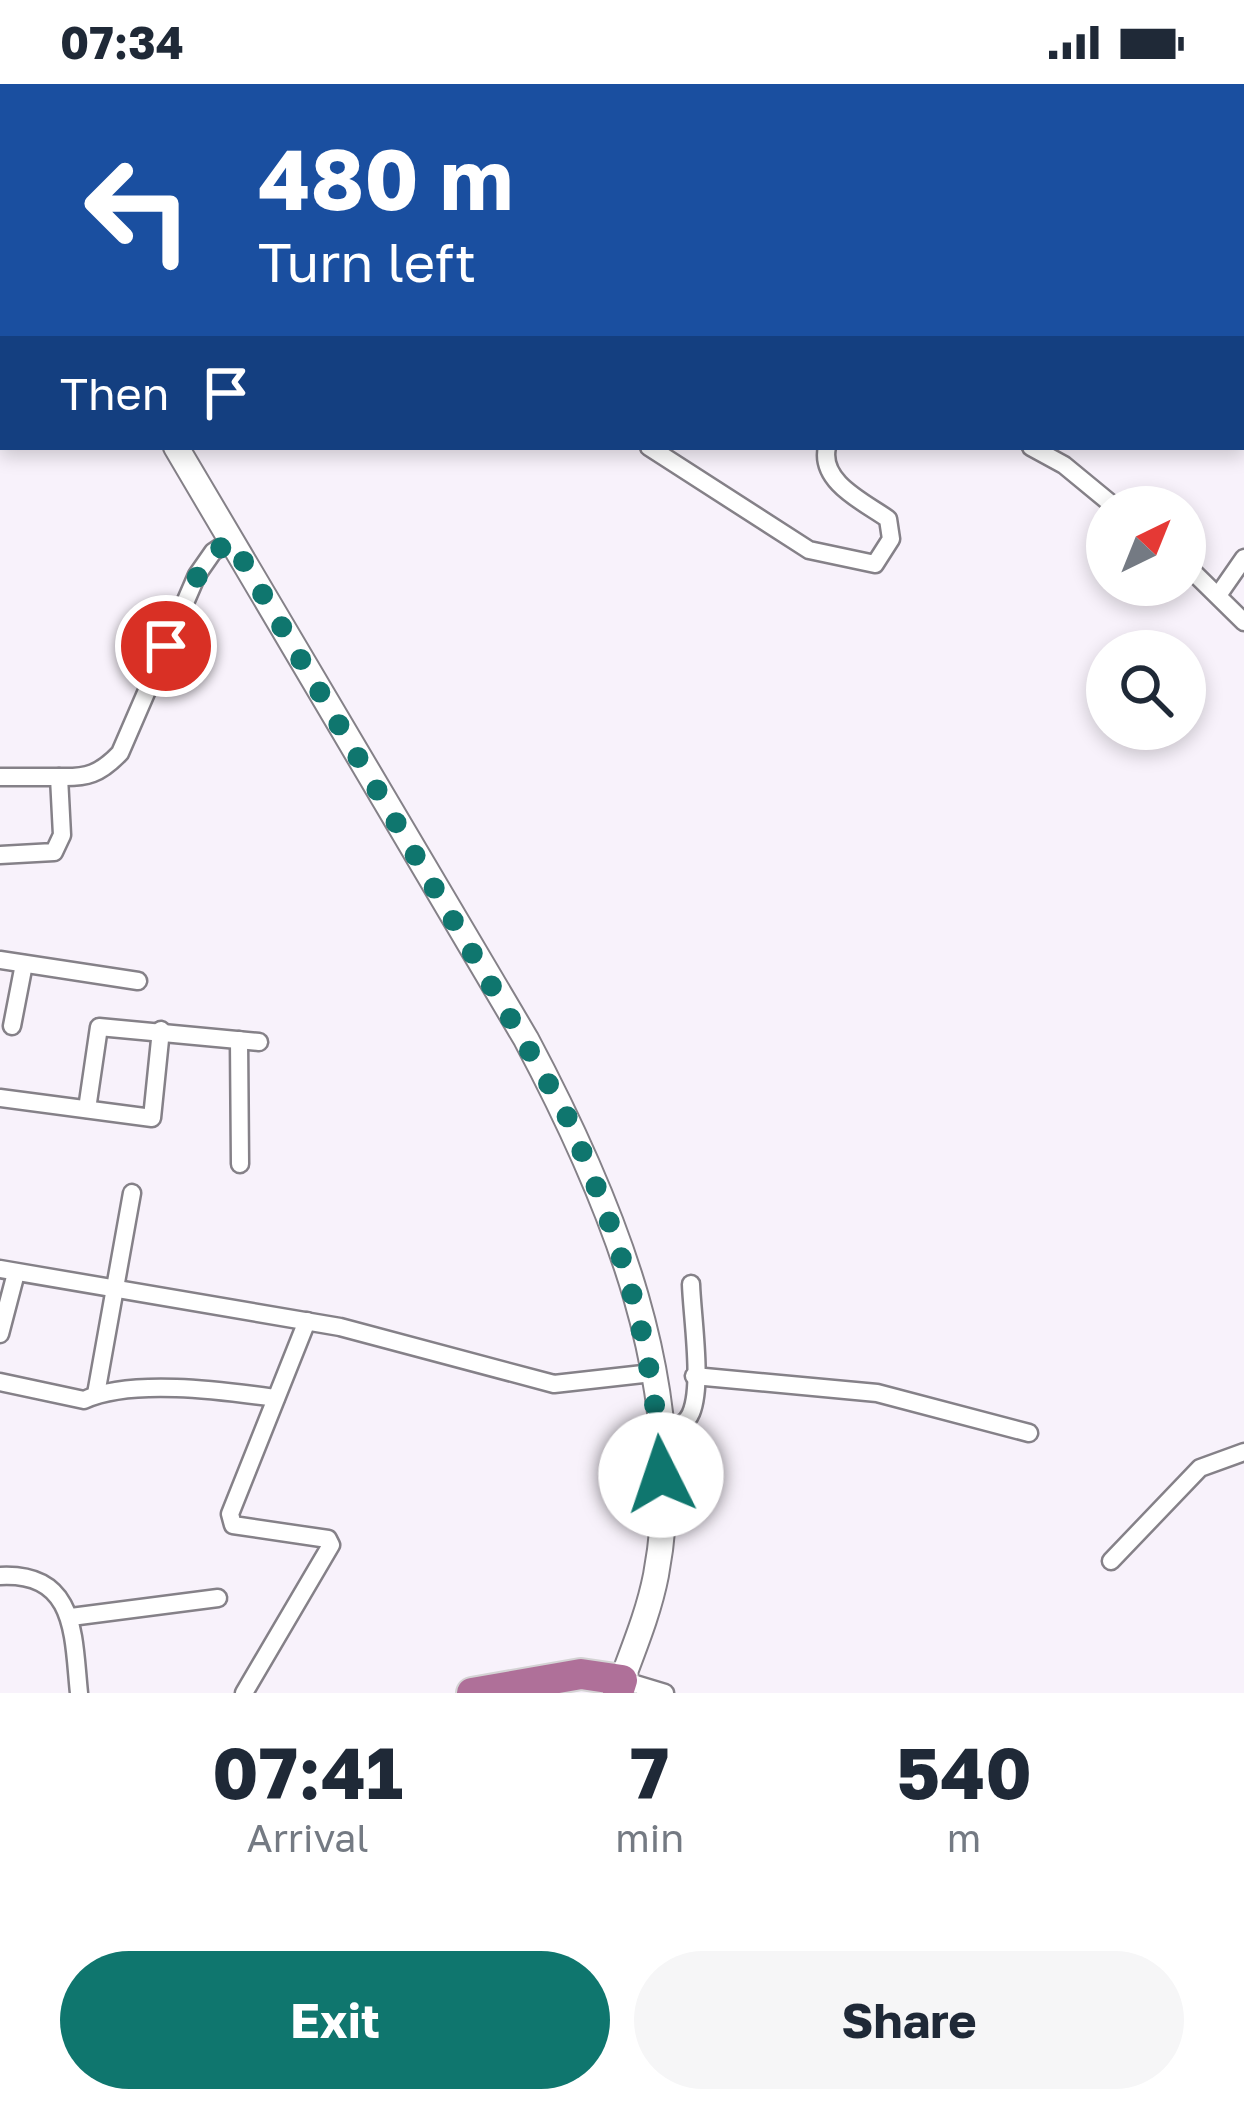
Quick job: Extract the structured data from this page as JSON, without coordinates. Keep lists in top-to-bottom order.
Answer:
{
  "north": "top right",
  "page": {
    "status": "07:34",
    "turn": ["480 m", "Turn left"],
    "then": "Then",
    "eta": [
      "07:41",
      "Arrival",
      "7",
      "min",
      "540",
      "m"
    ],
    "buttons": ["Exit", "Share"]
  }
}
